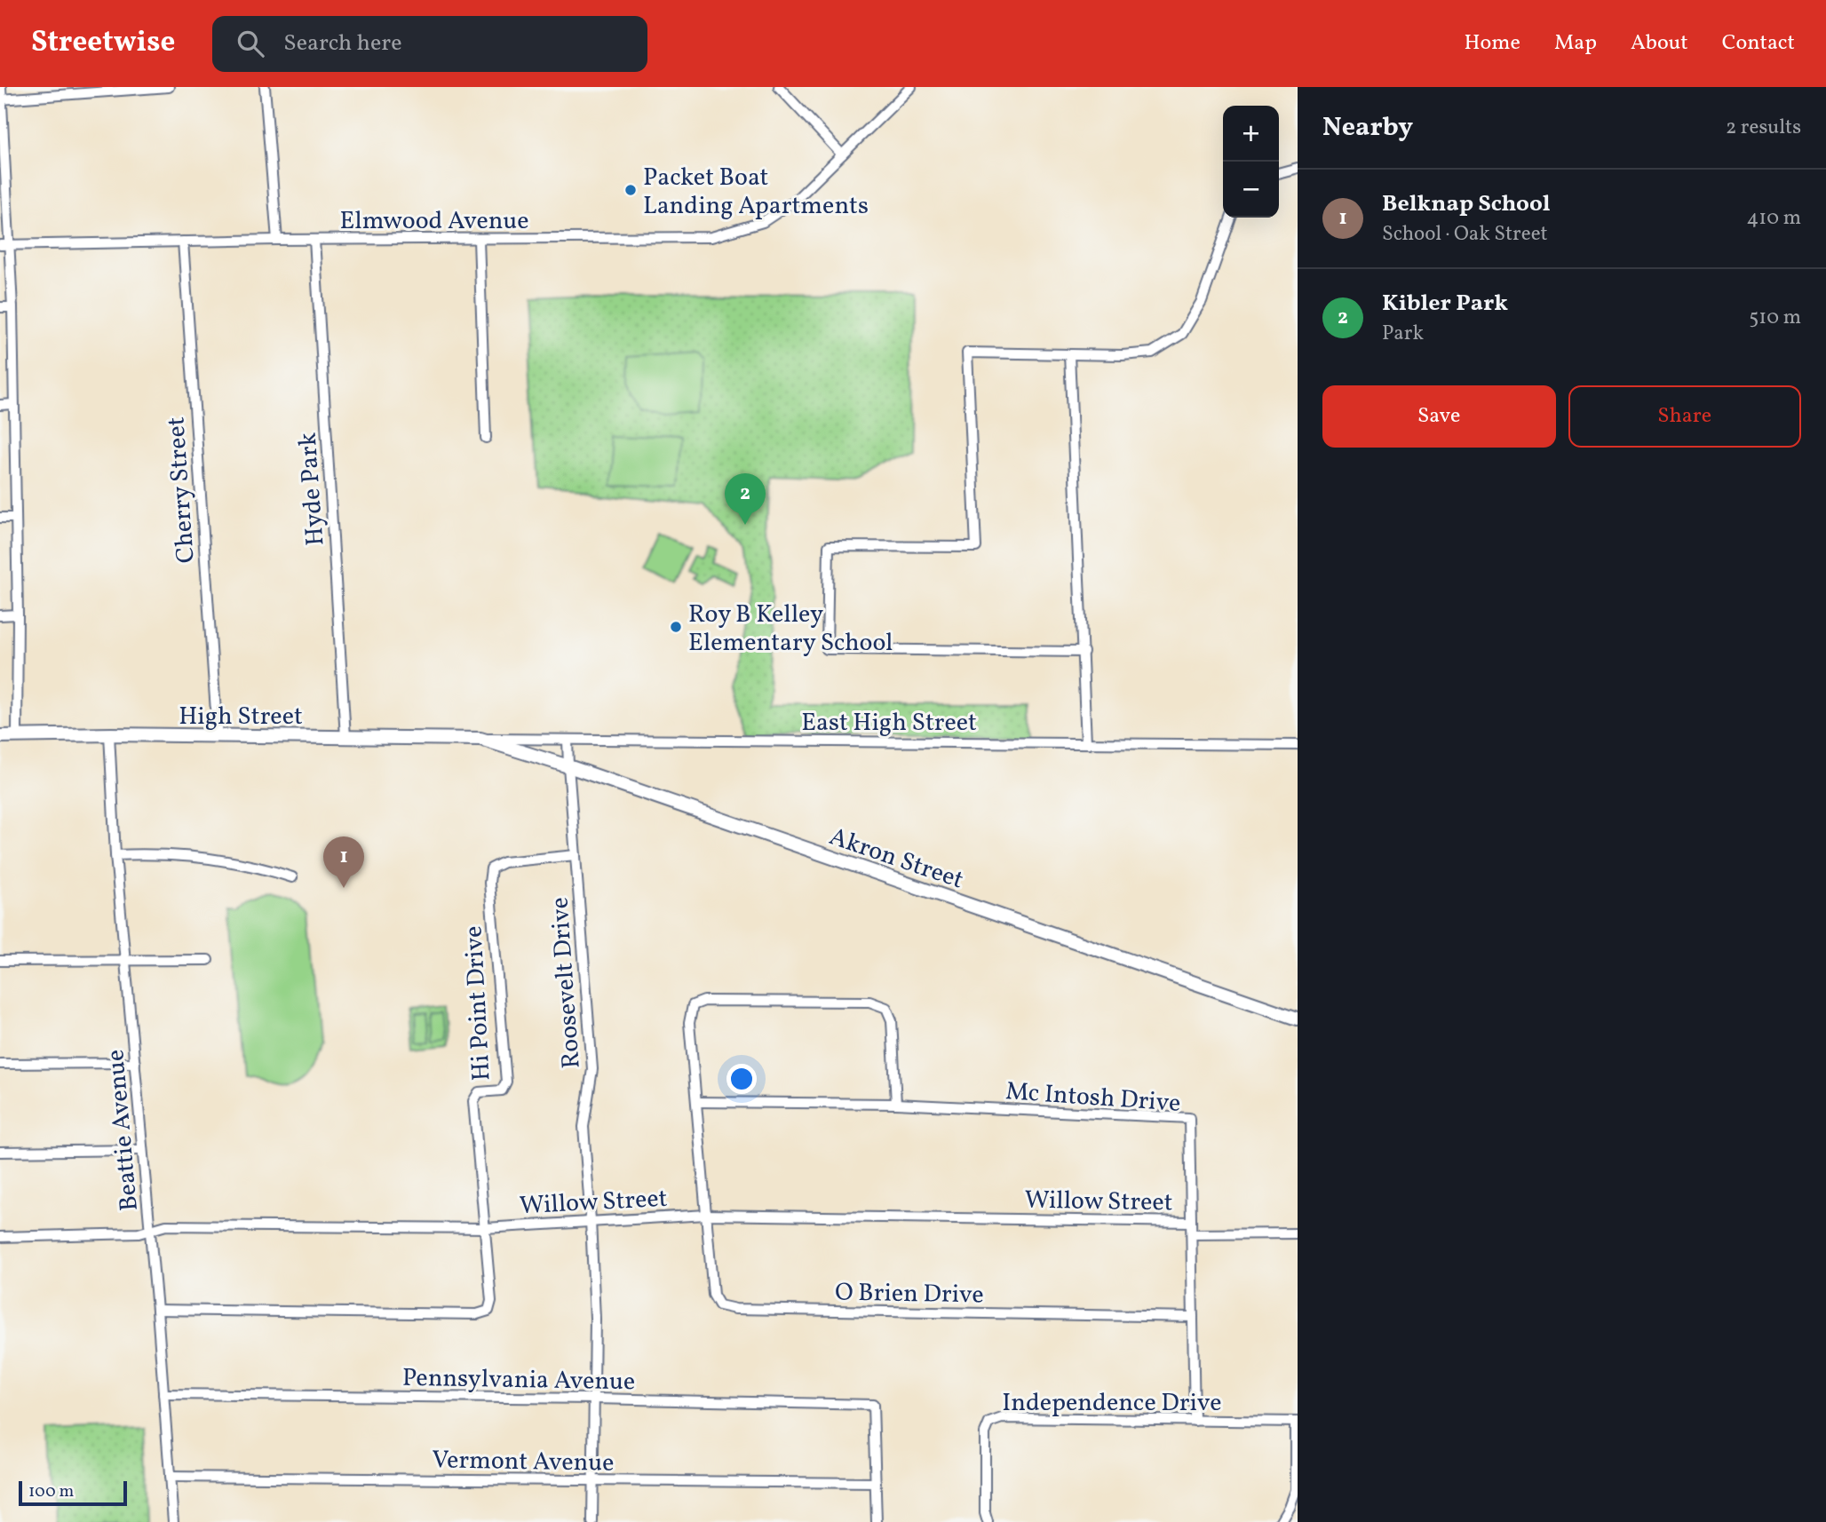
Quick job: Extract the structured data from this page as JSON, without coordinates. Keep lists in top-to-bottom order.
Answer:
{
  "streets": {
    "main road": ["High Street", "Akron Street"],
    "street": [
      "Elmwood Avenue",
      "Hyde Park",
      "Cherry Street",
      "East High Street",
      "Roosevelt Drive",
      "Hi Point Drive",
      "Mc Intosh Drive",
      "Beattie Avenue",
      "Willow Street",
      "O Brien Drive",
      "Pennsylvania Avenue",
      "Independence Drive",
      "Vermont Avenue"
    ]
  },
  "crossings": [
    ["Elmwood Avenue", "Hyde Park"],
    ["Elmwood Avenue", "Cherry Street"],
    ["Hyde Park", "High Street"],
    ["Cherry Street", "High Street"],
    ["High Street", "East High Street"],
    ["High Street", "Akron Street"],
    ["High Street", "Beattie Avenue"],
    ["East High Street", "Akron Street"],
    ["East High Street", "Roosevelt Drive"],
    ["Akron Street", "Roosevelt Drive"],
    ["Roosevelt Drive", "Hi Point Drive"],
    ["Roosevelt Drive", "Willow Street"],
    ["Roosevelt Drive", "Pennsylvania Avenue"],
    ["Roosevelt Drive", "Vermont Avenue"],
    ["Hi Point Drive", "Beattie Avenue"],
    ["Hi Point Drive", "Willow Street"],
    ["Mc Intosh Drive", "Willow Street"],
    ["Mc Intosh Drive", "O Brien Drive"],
    ["Mc Intosh Drive", "Independence Drive"],
    ["Beattie Avenue", "Willow Street"],
    ["Beattie Avenue", "Pennsylvania Avenue"],
    ["Beattie Avenue", "Vermont Avenue"],
    ["Willow Street", "O Brien Drive"],
    ["Pennsylvania Avenue", "Vermont Avenue"]
  ],
  "places": ["Packet Boat Landing Apartments", "Roy B Kelley Elementary School"],
  "scale_bar": "100 m",
  "page": {
    "header": "Streetwise",
    "search": "Search here",
    "nav": [
      "Home",
      "Map",
      "About",
      "Contact"
    ],
    "heading": ["Nearby", "2 results"],
    "map_buttons": ["+", "−"],
    "list": [
      {
        "mark": "1",
        "name": "Belknap School",
        "note": "School · Oak Street",
        "value": "410 m"
      },
      {
        "mark": "2",
        "name": "Kibler Park",
        "note": "Park",
        "value": "510 m"
      }
    ],
    "buttons": ["Save", "Share"],
    "pins": ["2", "1"],
    "scale": "100 m"
  }
}
